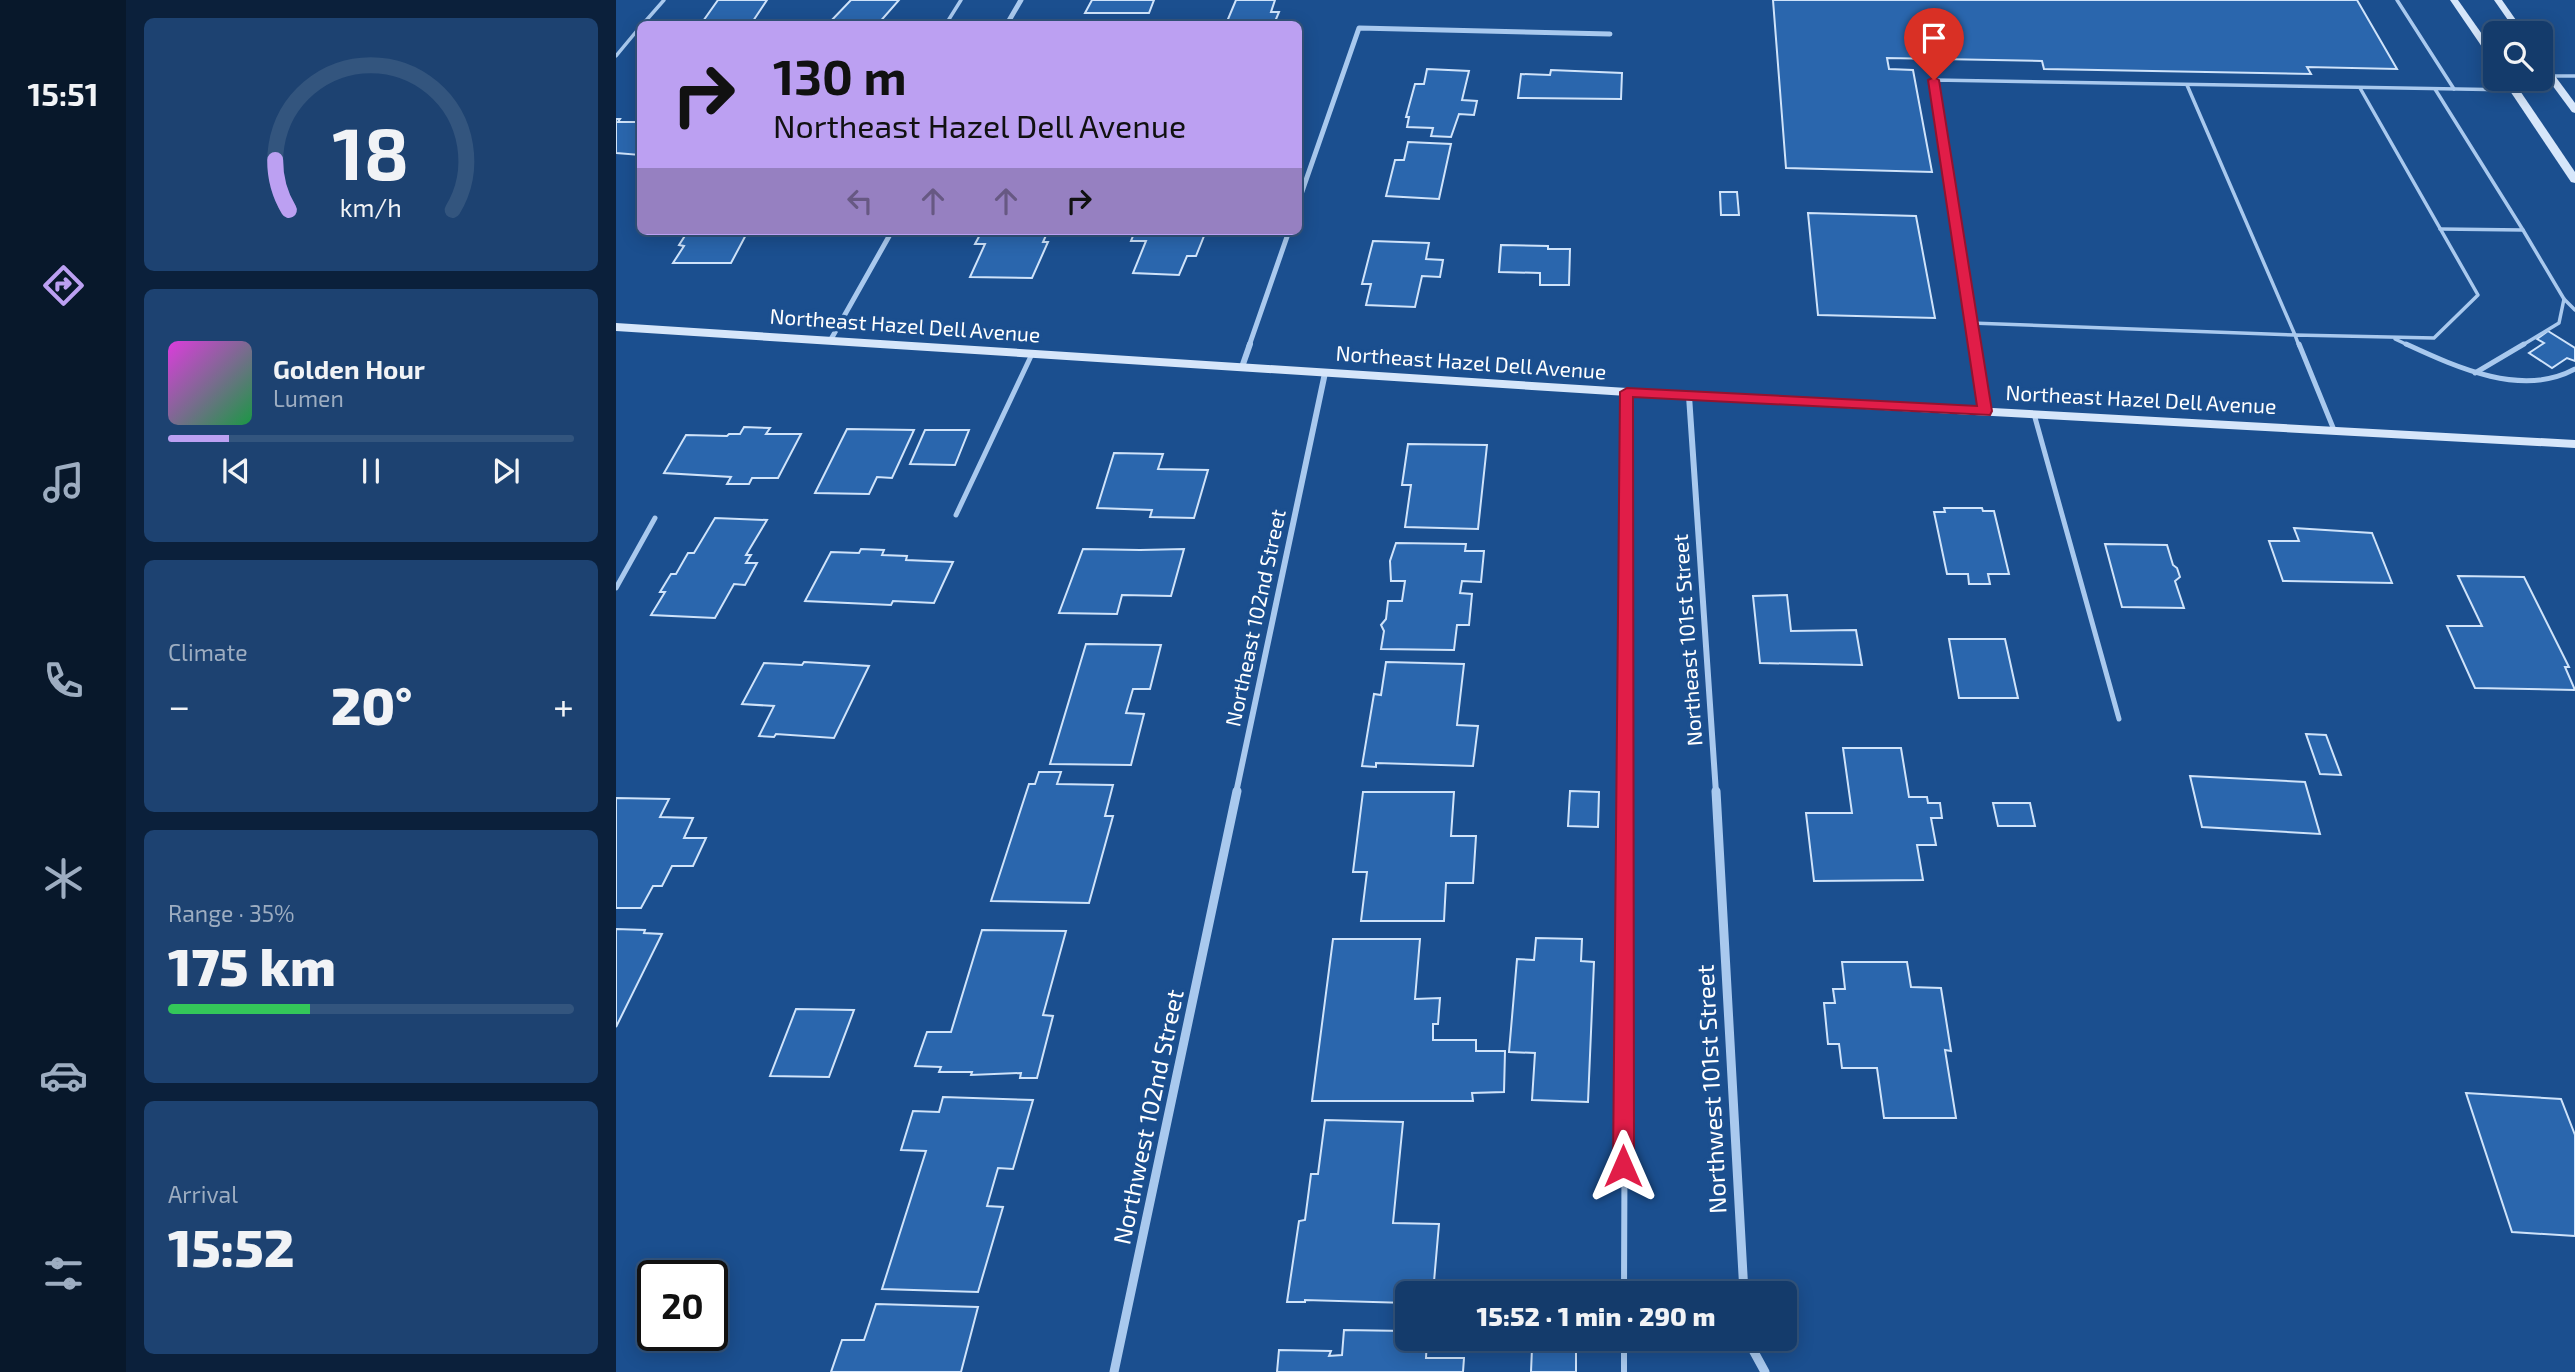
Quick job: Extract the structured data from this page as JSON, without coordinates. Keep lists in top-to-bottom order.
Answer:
{
  "streets": {
    "street": [
      "Northeast Hazel Dell Avenue",
      "Northeast 102nd Street",
      "Northeast 101st Street",
      "Northwest 101st Street",
      "Northwest 102nd Street"
    ]
  },
  "crossings": [
    ["Northeast Hazel Dell Avenue", "Northeast 102nd Street"],
    ["Northeast Hazel Dell Avenue", "Northeast 101st Street"],
    ["Northeast 102nd Street", "Northwest 102nd Street"],
    ["Northeast 101st Street", "Northwest 101st Street"]
  ],
  "page": {
    "tabs": "15:51",
    "turn": ["130 m", "Northeast Hazel Dell Avenue"],
    "song": ["Golden Hour", "Lumen"],
    "tile": [
      "Climate",
      ["Range · 35%", "175 km"],
      ["Arrival", "15:52"]
    ],
    "heat": ["−", "20°", "+"],
    "limit": "20",
    "trip": "15:52 · 1 min · 290 m",
    "gauge": ["18", "km/h"]
  }
}
